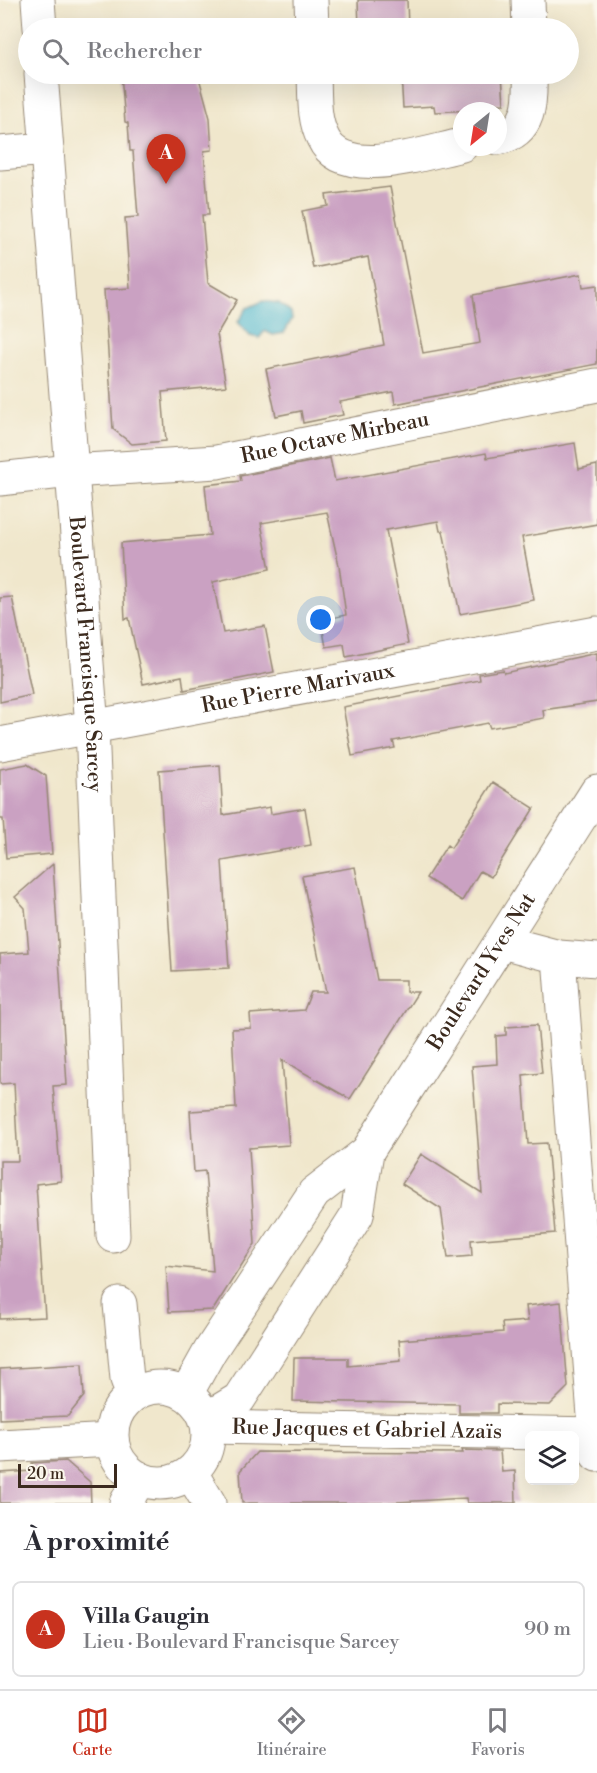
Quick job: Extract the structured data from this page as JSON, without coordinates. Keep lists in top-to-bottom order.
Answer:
{
  "streets": {
    "street": [
      "Rue Octave Mirbeau",
      "Boulevard Francisque Sarcey",
      "Rue Pierre Marivaux",
      "Boulevard Yves Nat",
      "Rue Jacques et Gabriel Azaïs"
    ]
  },
  "crossings": [
    ["Rue Octave Mirbeau", "Boulevard Francisque Sarcey"],
    ["Boulevard Francisque Sarcey", "Rue Pierre Marivaux"],
    ["Boulevard Yves Nat", "Rue Jacques et Gabriel Azaïs"]
  ],
  "scale_bar": "20 m",
  "north": "bottom left",
  "page": {
    "search": "Rechercher",
    "pins": "A",
    "scale": "20 m",
    "heading": "À proximité",
    "list": [
      {
        "mark": "A",
        "name": "Villa Gaugin",
        "note": "Lieu · Boulevard Francisque Sarcey",
        "value": "90 m"
      }
    ],
    "nav": ["Carte", "Itinéraire", "Favoris"]
  }
}
